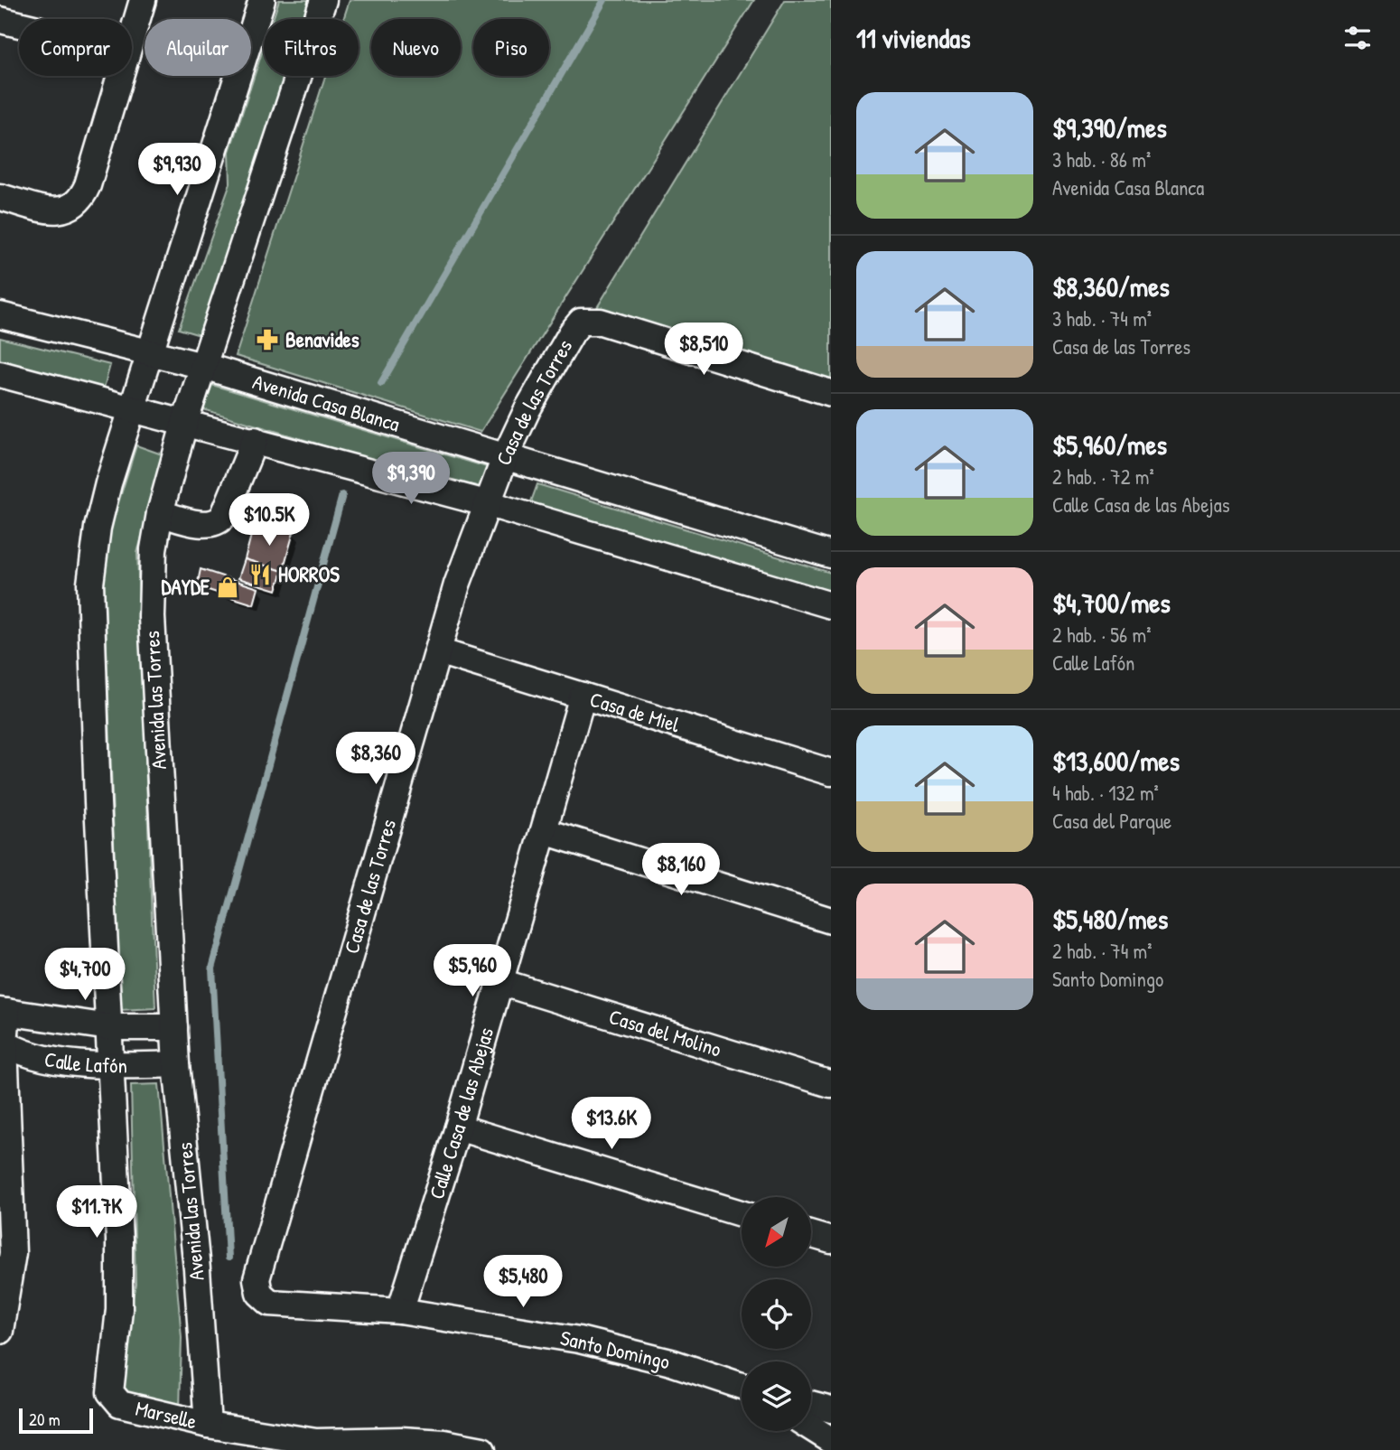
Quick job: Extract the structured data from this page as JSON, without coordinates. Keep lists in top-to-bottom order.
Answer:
{
  "streets": {
    "street": [
      "Avenida Casa Blanca",
      "Casa de las Torres",
      "Avenida las Torres",
      "Casa de Miel",
      "Casa del Molino",
      "Calle Lafón",
      "Calle Casa de las Abejas",
      "Santo Domingo",
      "Marselle"
    ]
  },
  "crossings": [
    ["Avenida Casa Blanca", "Casa de las Torres"],
    ["Avenida Casa Blanca", "Avenida las Torres"],
    ["Casa de las Torres", "Casa de Miel"],
    ["Casa de las Torres", "Santo Domingo"],
    ["Avenida las Torres", "Calle Lafón"],
    ["Avenida las Torres", "Marselle"],
    ["Casa de Miel", "Calle Casa de las Abejas"],
    ["Casa del Molino", "Calle Casa de las Abejas"],
    ["Calle Lafón", "Marselle"],
    ["Calle Casa de las Abejas", "Santo Domingo"]
  ],
  "places": {
    "pharmacy": ["Benavides"],
    "restaurant": ["HORROS"],
    "shop": ["DAYDE"]
  },
  "scale_bar": "20 m",
  "north": "bottom left",
  "page": {
    "heading": "11 viviendas",
    "chip": [
      "Comprar",
      "Alquilar",
      "Filtros",
      "Nuevo",
      "Piso"
    ],
    "list": [
      {
        "name": "$9,390/mes",
        "note": "3 hab. · 86 m² · Avenida Casa Blanca"
      },
      {
        "name": "$8,360/mes",
        "note": "3 hab. · 74 m² · Casa de las Torres"
      },
      {
        "name": "$5,960/mes",
        "note": "2 hab. · 72 m² · Calle Casa de las Abejas"
      },
      {
        "name": "$4,700/mes",
        "note": "2 hab. · 56 m² · Calle Lafón"
      },
      {
        "name": "$13,600/mes",
        "note": "4 hab. · 132 m² · Casa del Parque"
      },
      {
        "name": "$5,480/mes",
        "note": "2 hab. · 74 m² · Santo Domingo"
      }
    ],
    "price": [
      "$9,930",
      "$8,510",
      "$9,390",
      "$10.5K",
      "$8,360",
      "$8,160",
      "$5,960",
      "$4,700",
      "$13.6K",
      "$11.7K",
      "$5,480"
    ],
    "scale": "20 m"
  }
}
